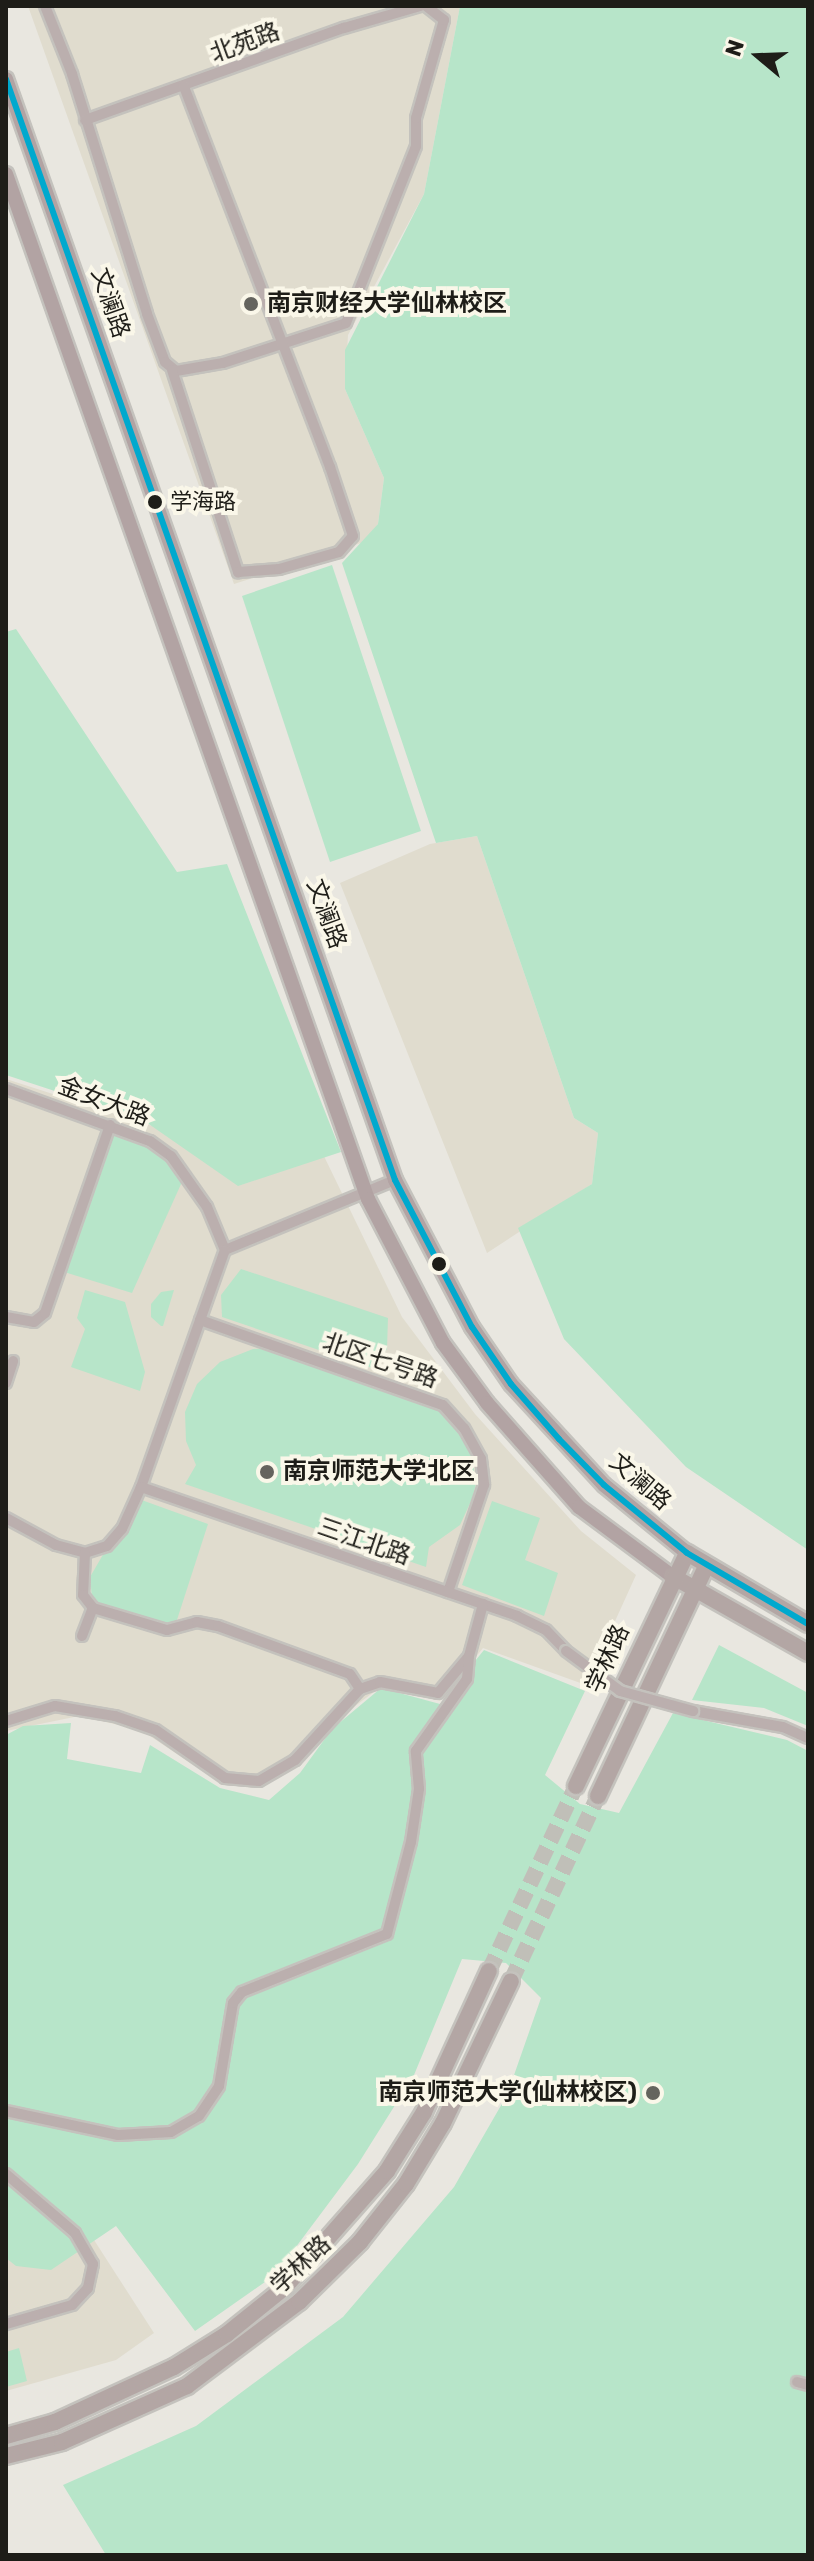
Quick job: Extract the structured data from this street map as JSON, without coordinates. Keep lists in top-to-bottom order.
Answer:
{
  "streets": {
    "main road": ["文澜路", "学林路"],
    "street": [
      "北苑路",
      "金女大路",
      "北区七号路",
      "三江北路"
    ]
  },
  "crossings": [
    ["文澜路", "学林路"],
    ["北区七号路", "三江北路"],
    ["三江北路", "学林路"]
  ],
  "places": [
    "南京财经大学仙林校区",
    "学海路",
    "南京师范大学北区",
    "南京师范大学(仙林校区)"
  ],
  "north": "left"
}
